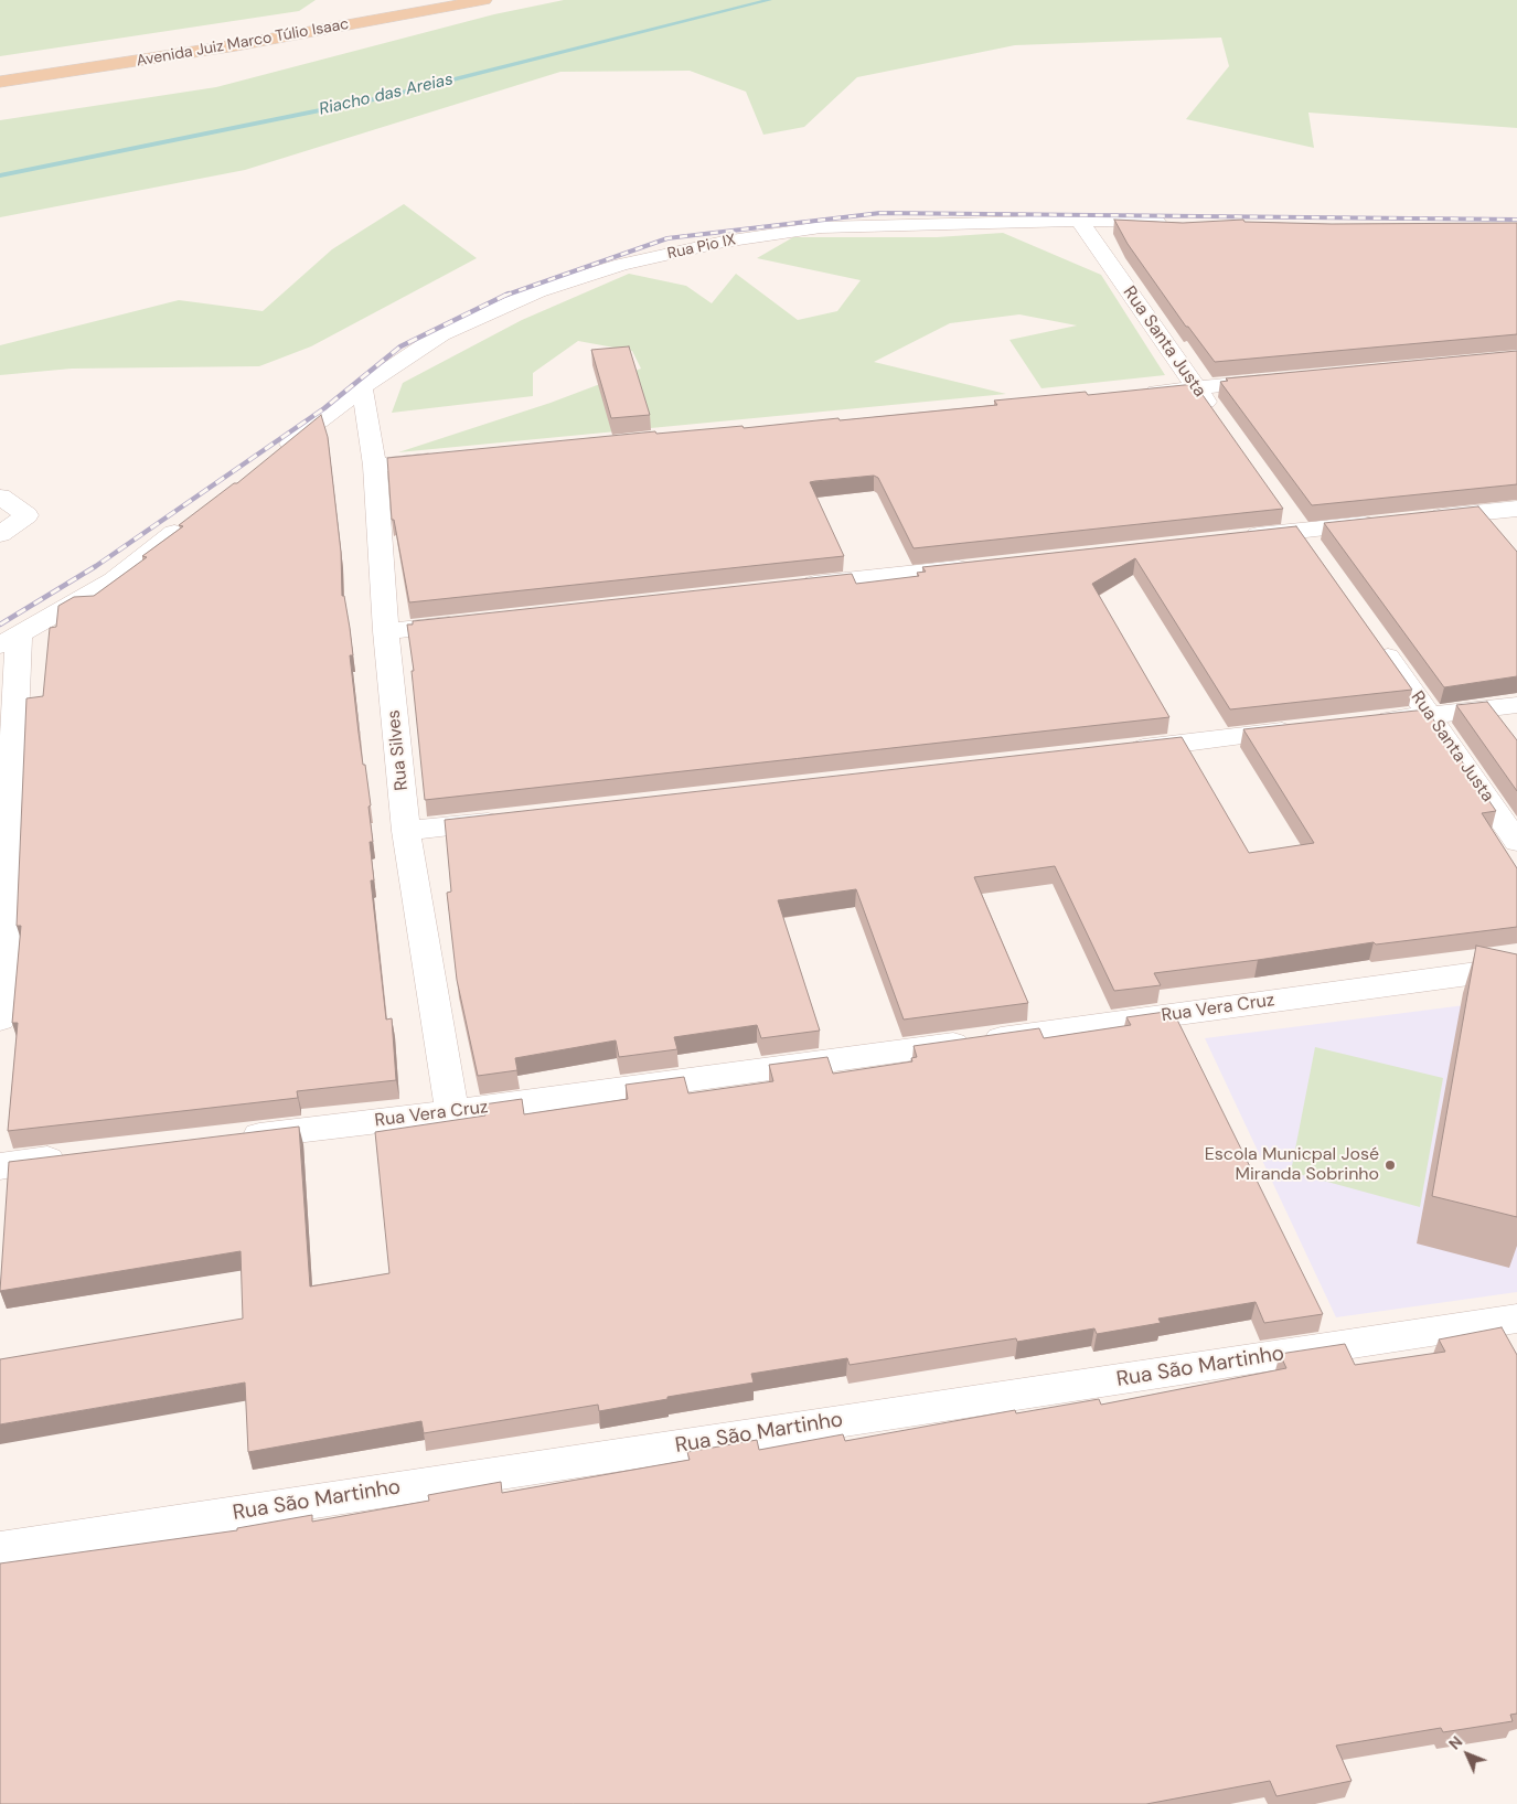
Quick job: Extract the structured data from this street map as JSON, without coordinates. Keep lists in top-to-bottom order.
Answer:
{
  "streets": {
    "main road": ["Avenida Juiz Marco Túlio Isaac"],
    "street": [
      "Rua Pio IX",
      "Rua Santa Justa",
      "Rua Silves",
      "Rua Vera Cruz",
      "Rua São Martinho"
    ]
  },
  "crossings": [
    ["Rua Pio IX", "Rua Santa Justa"],
    ["Rua Pio IX", "Rua Silves"],
    ["Rua Silves", "Rua Vera Cruz"]
  ],
  "water": ["Riacho das Areias"],
  "places": ["Escola Municpal José Miranda Sobrinho"],
  "north": "top left"
}
